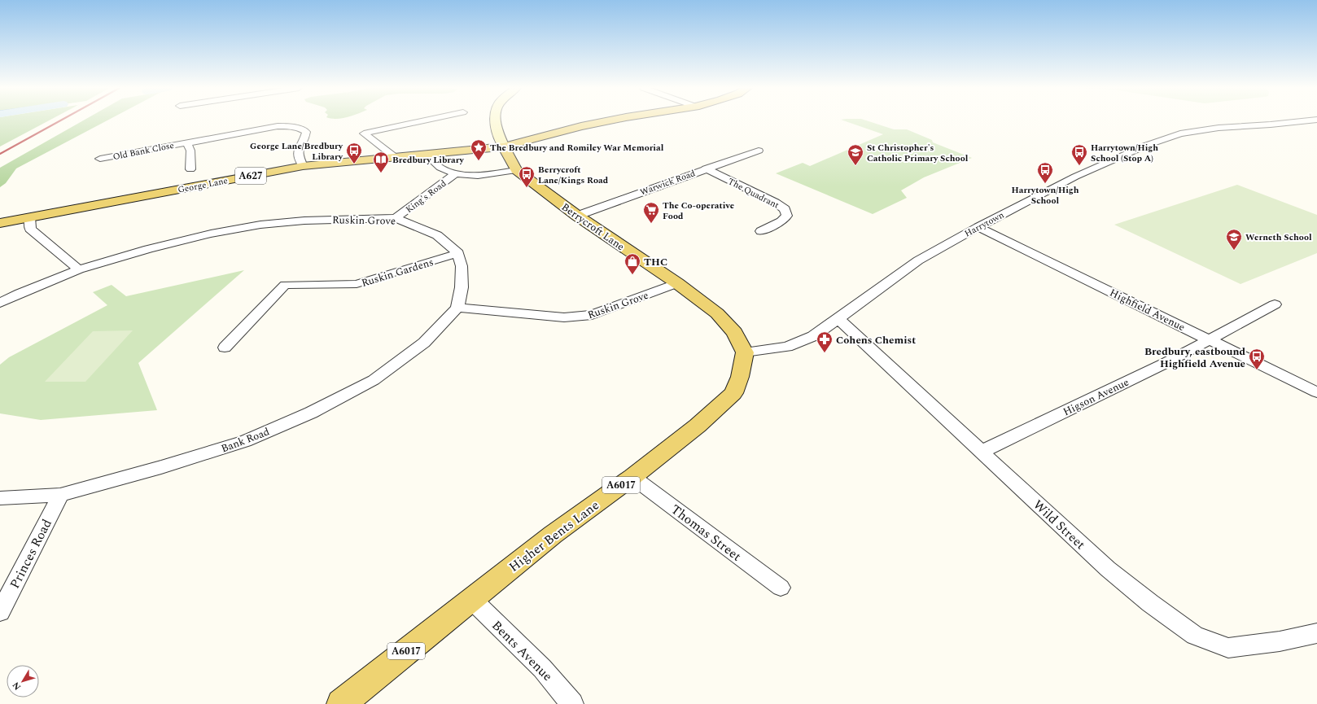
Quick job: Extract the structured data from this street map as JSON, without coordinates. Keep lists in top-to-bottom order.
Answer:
{
  "streets": {
    "main road": [
      "A627",
      "George Lane",
      "Berrycroft Lane",
      "A6017",
      "Higher Bents Lane"
    ],
    "street": [
      "Old Bank Close",
      "Warwick Road",
      "The Quadrant",
      "King's Road",
      "Ruskin Grove",
      "Harrytown",
      "Ruskin Gardens",
      "Highfield Avenue",
      "Higson Avenue",
      "Bank Road",
      "Wild Street",
      "Thomas Street",
      "Princes Road",
      "Bents Avenue"
    ]
  },
  "crossings": [
    ["Old Bank Close", "George Lane"],
    ["A627", "George Lane"],
    ["A627", "Berrycroft Lane"],
    ["Warwick Road", "The Quadrant"],
    ["Warwick Road", "Berrycroft Lane"],
    ["George Lane", "King's Road"],
    ["George Lane", "Berrycroft Lane"],
    ["King's Road", "Ruskin Grove"],
    ["King's Road", "Berrycroft Lane"],
    ["Ruskin Grove", "Berrycroft Lane"],
    ["Ruskin Grove", "Ruskin Gardens"],
    ["Ruskin Grove", "Bank Road"],
    ["Harrytown", "Berrycroft Lane"],
    ["Harrytown", "Highfield Avenue"],
    ["Harrytown", "Wild Street"],
    ["Harrytown", "Higher Bents Lane"],
    ["Berrycroft Lane", "Higher Bents Lane"],
    ["Highfield Avenue", "Higson Avenue"],
    ["Higson Avenue", "Wild Street"],
    ["Bank Road", "Princes Road"],
    ["Thomas Street", "Higher Bents Lane"],
    ["Higher Bents Lane", "Bents Avenue"]
  ],
  "places": {
    "place": ["The Bredbury and Romiley War Memorial"],
    "bus stop": [
      "George Lane/Bredbury Library",
      "Harrytown/High School (Stop A)",
      "Harrytown/High School",
      "Berrycroft Lane/Kings Road",
      "Bredbury, eastbound Highfield Avenue"
    ],
    "school or university": ["St Christopher's Catholic Primary School", "Werneth School"],
    "library": ["Bredbury Library"],
    "supermarket": ["The Co-operative Food"],
    "shop": ["THC"],
    "pharmacy": ["Cohens Chemist"]
  },
  "north": "bottom left"
}
